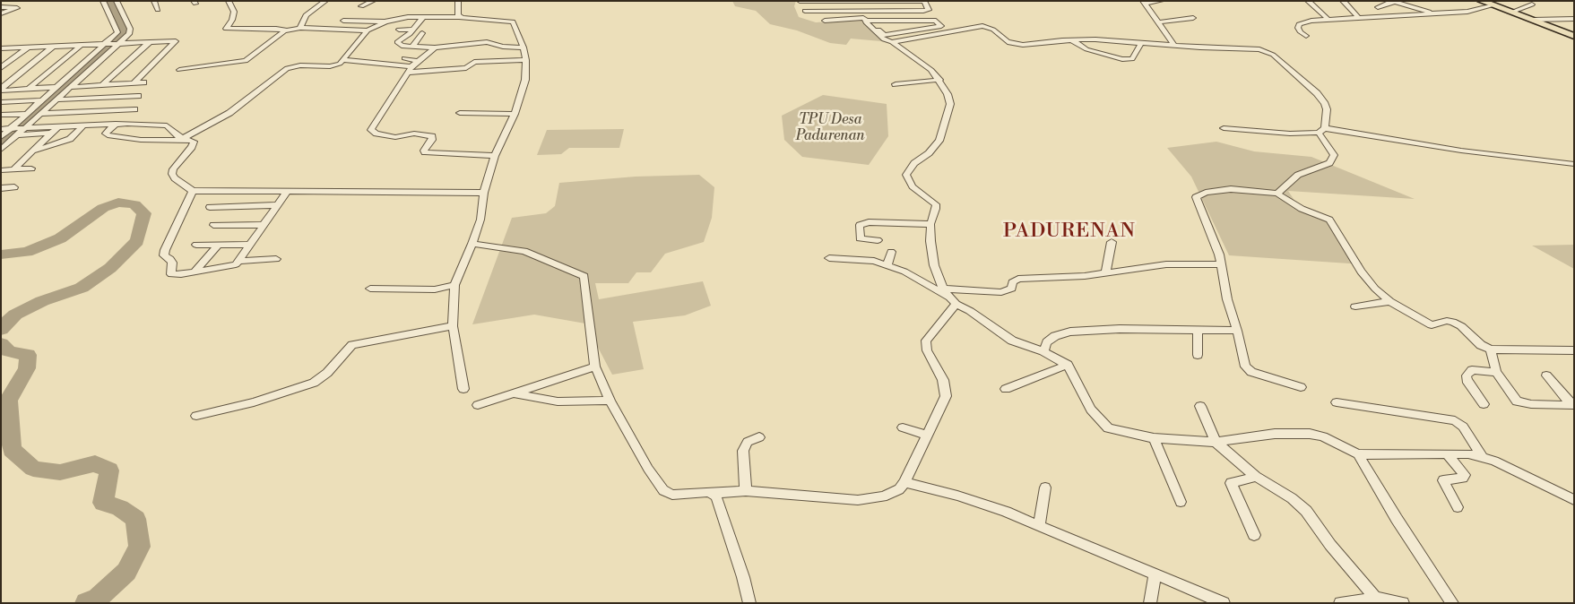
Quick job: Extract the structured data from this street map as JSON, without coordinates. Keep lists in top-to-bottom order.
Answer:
{
  "districts": ["PADURENAN"],
  "parks": ["TPU Desa Padurenan"]
}
